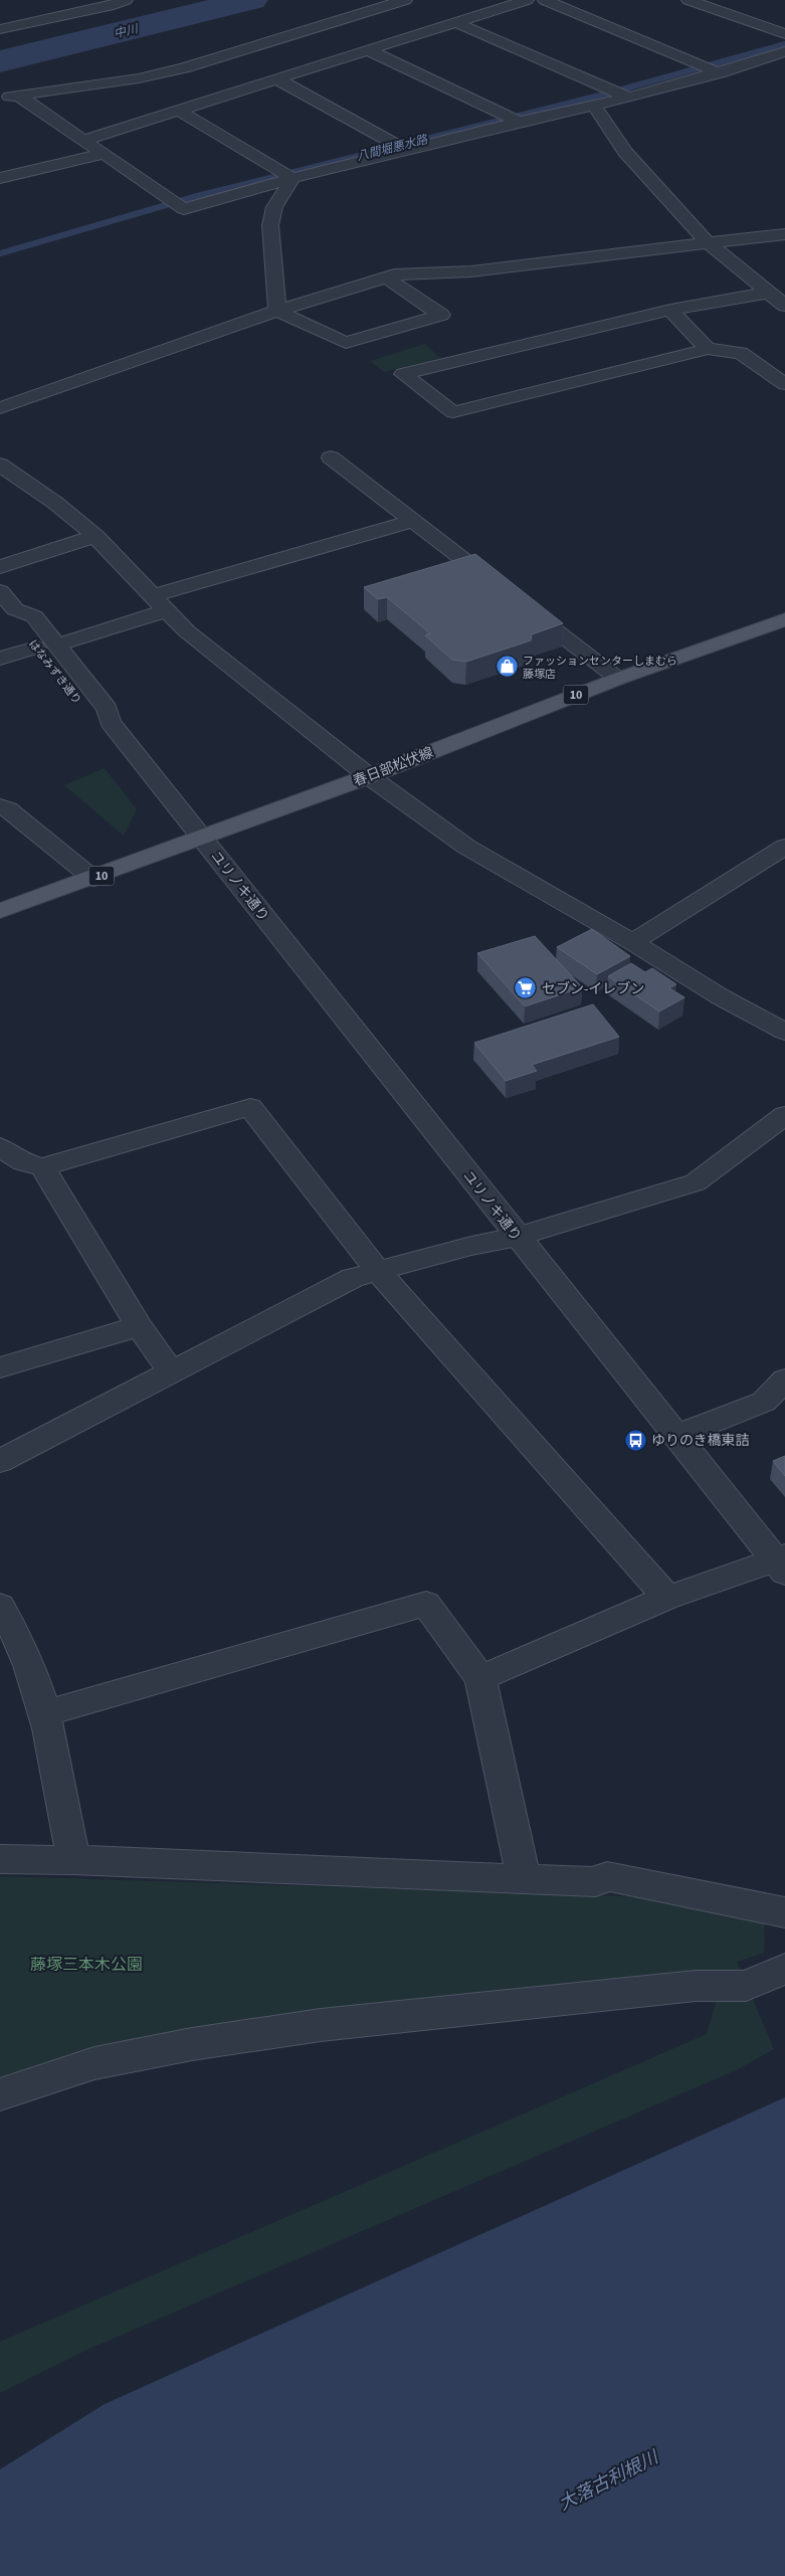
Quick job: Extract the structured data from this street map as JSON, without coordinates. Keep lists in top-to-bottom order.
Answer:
{
  "streets": {
    "main road": ["10", "春日部松伏線"],
    "street": ["はなみずき通り", "ユリノキ通り"]
  },
  "crossings": [
    ["はなみずき通り", "春日部松伏線"],
    ["はなみずき通り", "ユリノキ通り"],
    ["春日部松伏線", "ユリノキ通り"]
  ],
  "water": ["中川", "八間堀悪水路", "大落古利根川"],
  "parks": ["藤塚三本木公園"],
  "places": {
    "shop": ["ファッションセンターしまむら 藤塚店"],
    "supermarket": ["セブン-イレブン"],
    "bus stop": ["ゆりのき橋東詰"]
  }
}
